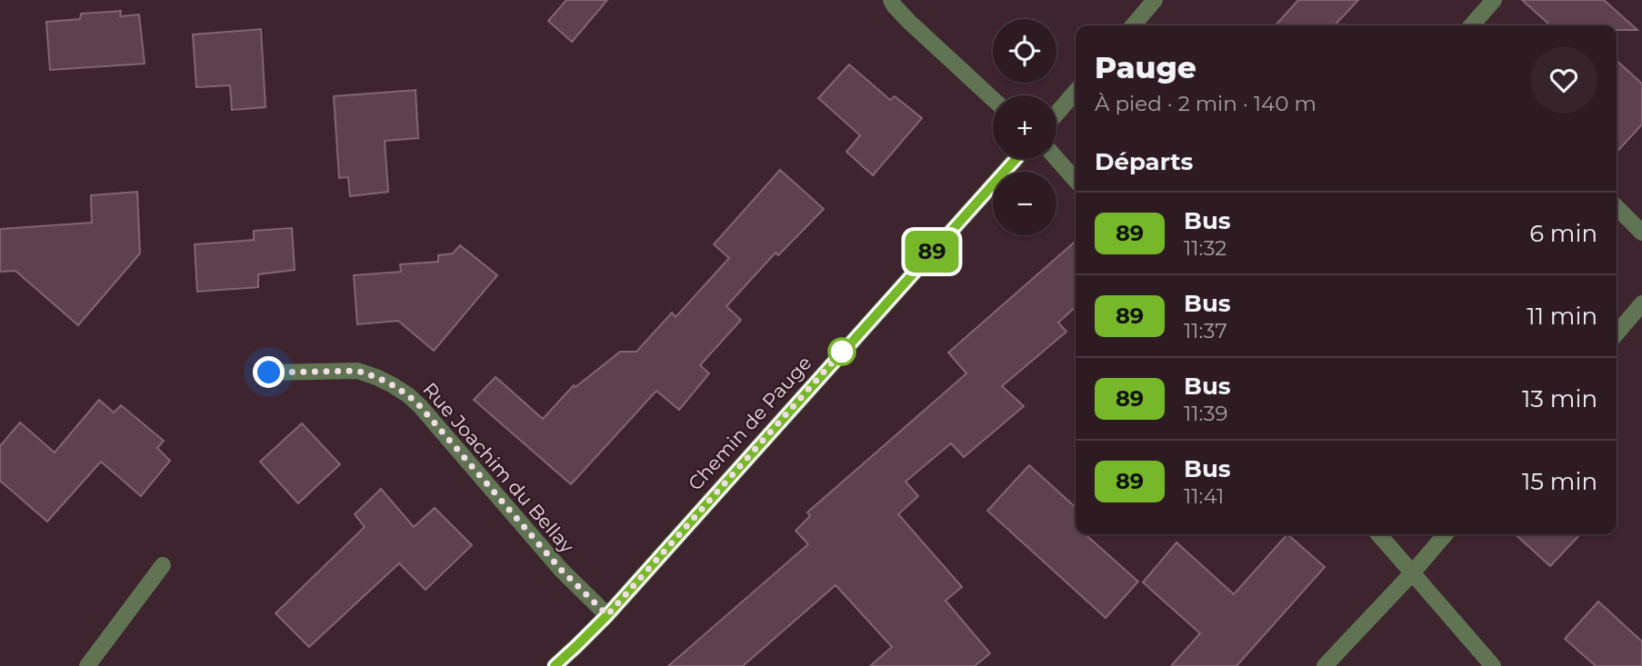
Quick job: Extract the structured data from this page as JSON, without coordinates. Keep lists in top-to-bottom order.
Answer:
{
  "streets": {
    "street": ["Chemin de Pauge", "Rue Joachim du Bellay"]
  },
  "crossings": [
    ["Chemin de Pauge", "Rue Joachim du Bellay"]
  ],
  "lines": ["bus line 89"],
  "page": {
    "on_map": "89",
    "map_buttons": ["+", "−"],
    "heading": [
      ["Pauge", "À pied · 2 min · 140 m"],
      "Départs"
    ],
    "list": [
      {
        "mark": "89",
        "name": "Bus",
        "note": "11:32",
        "value": "6 min"
      },
      {
        "mark": "89",
        "name": "Bus",
        "note": "11:37",
        "value": "11 min"
      },
      {
        "mark": "89",
        "name": "Bus",
        "note": "11:39",
        "value": "13 min"
      },
      {
        "mark": "89",
        "name": "Bus",
        "note": "11:41",
        "value": "15 min"
      }
    ]
  }
}
